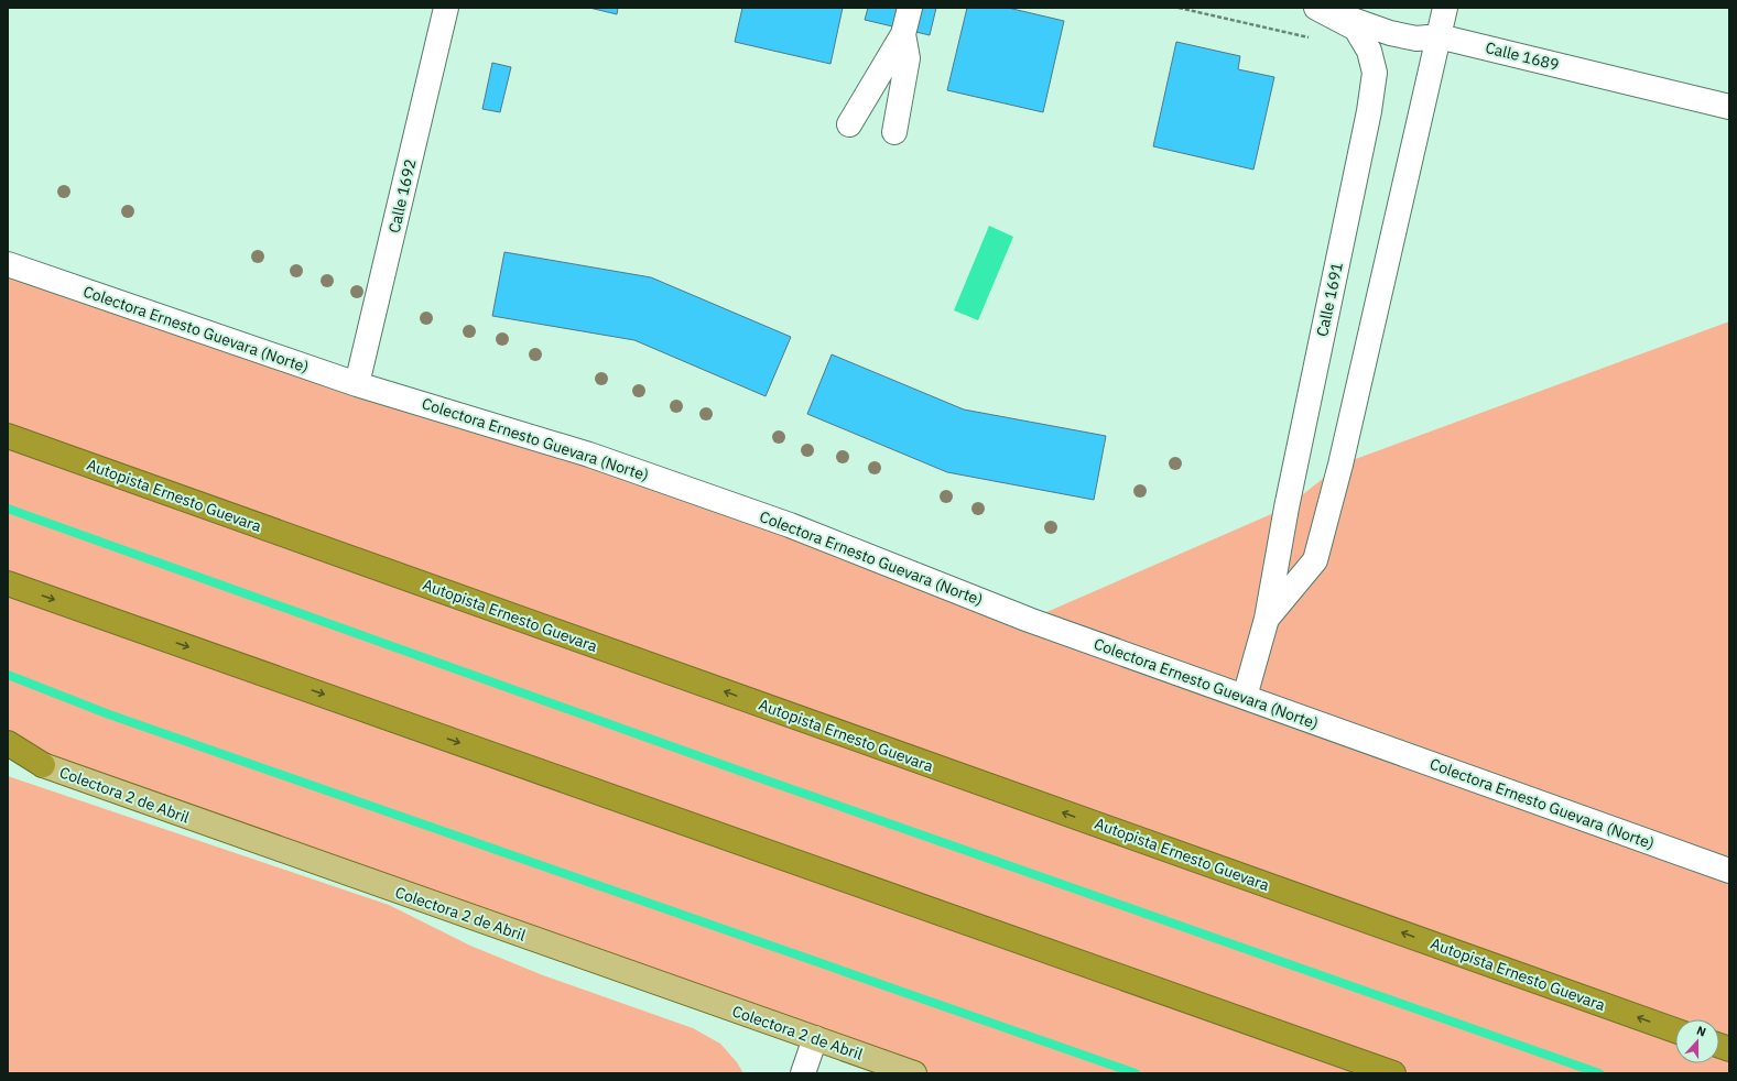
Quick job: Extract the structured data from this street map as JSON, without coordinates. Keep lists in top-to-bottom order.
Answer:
{
  "streets": {
    "highway": ["Autopista Ernesto Guevara"],
    "main road": ["Colectora 2 de Abril"],
    "street": [
      "Calle 1689",
      "Calle 1692",
      "Calle 1691",
      "Colectora Ernesto Guevara (Norte)"
    ]
  },
  "crossings": [
    ["Calle 1689", "Calle 1691"],
    ["Calle 1692", "Colectora Ernesto Guevara (Norte)"],
    ["Calle 1691", "Colectora Ernesto Guevara (Norte)"]
  ],
  "north": "top"
}
